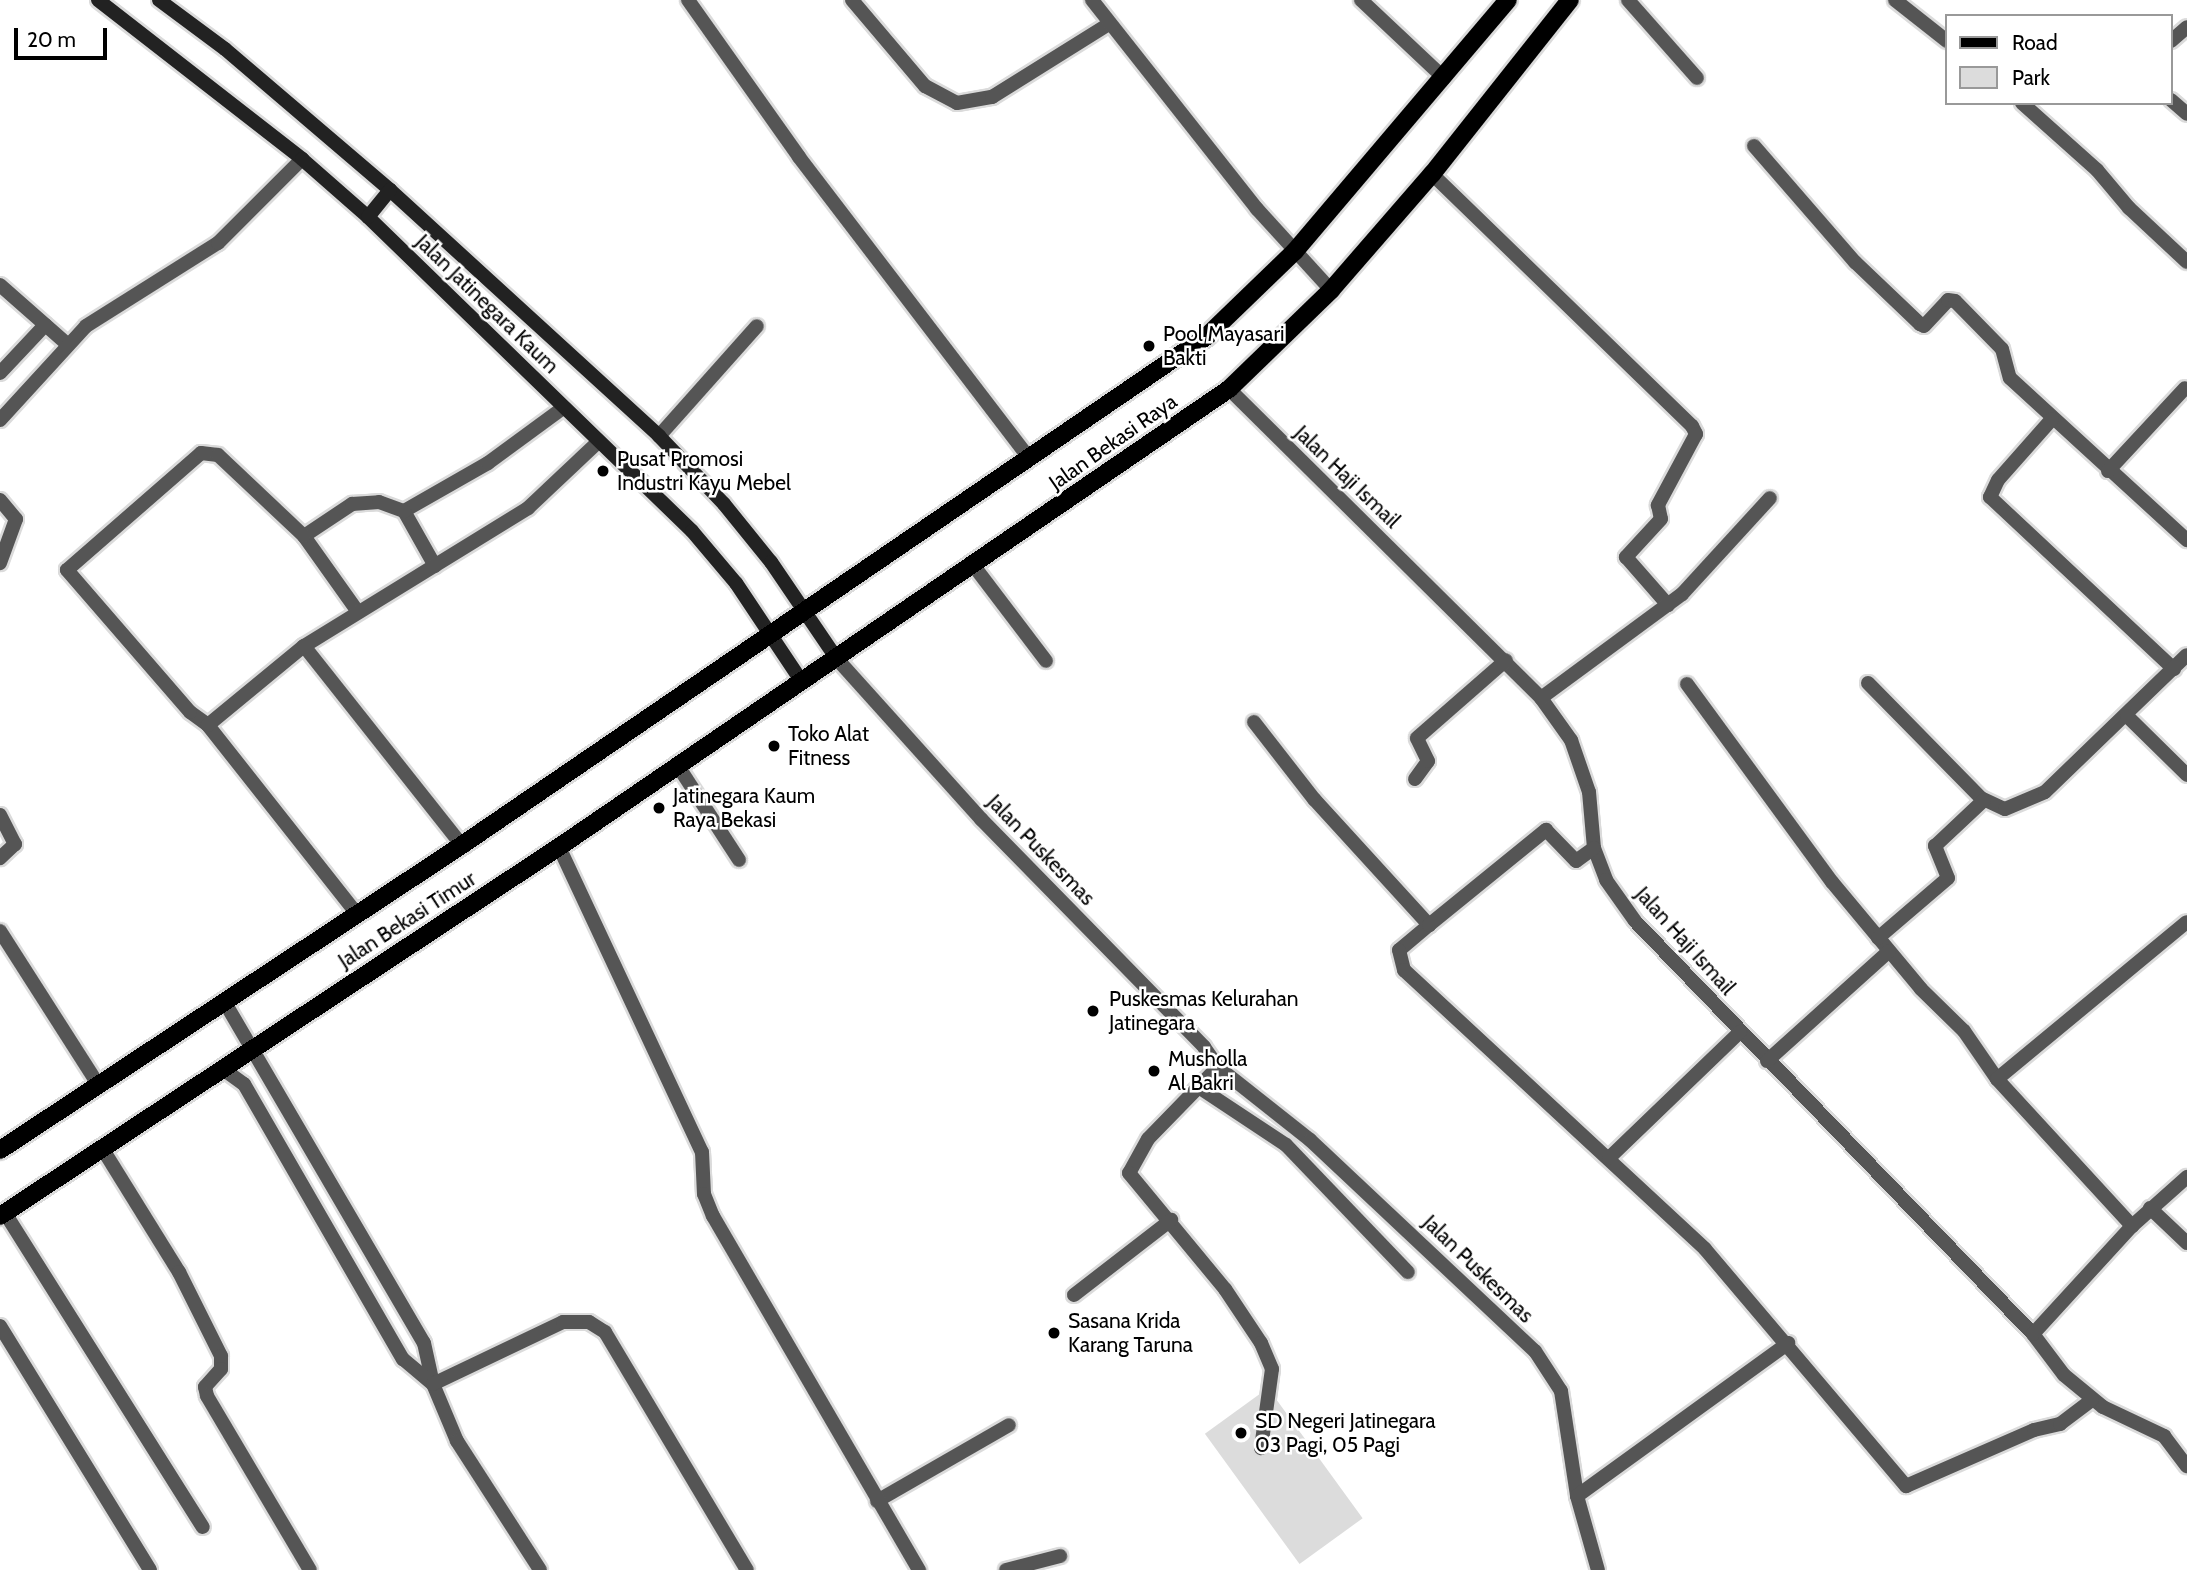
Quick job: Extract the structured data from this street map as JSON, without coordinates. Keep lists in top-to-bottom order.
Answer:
{
  "streets": {
    "main road": ["Jalan Bekasi Raya", "Jalan Bekasi Timur"],
    "street": ["Jalan Jatinegara Kaum", "Jalan Haji Ismail", "Jalan Puskesmas"]
  },
  "crossings": [
    ["Jalan Jatinegara Kaum", "Jalan Bekasi Raya"],
    ["Jalan Jatinegara Kaum", "Jalan Puskesmas"],
    ["Jalan Jatinegara Kaum", "Jalan Bekasi Timur"],
    ["Jalan Bekasi Raya", "Jalan Haji Ismail"],
    ["Jalan Bekasi Raya", "Jalan Puskesmas"],
    ["Jalan Bekasi Raya", "Jalan Bekasi Timur"],
    ["Jalan Puskesmas", "Jalan Bekasi Timur"]
  ],
  "places": [
    "Pool Mayasari Bakti",
    "Pusat Promosi Industri Kayu Mebel",
    "Toko Alat Fitness",
    "Jatinegara Kaum Raya Bekasi",
    "Puskesmas Kelurahan Jatinegara",
    "Musholla Al Bakri",
    "Sasana Krida Karang Taruna",
    "SD Negeri Jatinegara 03 Pagi, 05 Pagi"
  ],
  "legend": ["Road", "Park"],
  "scale_bar": "20 m"
}
